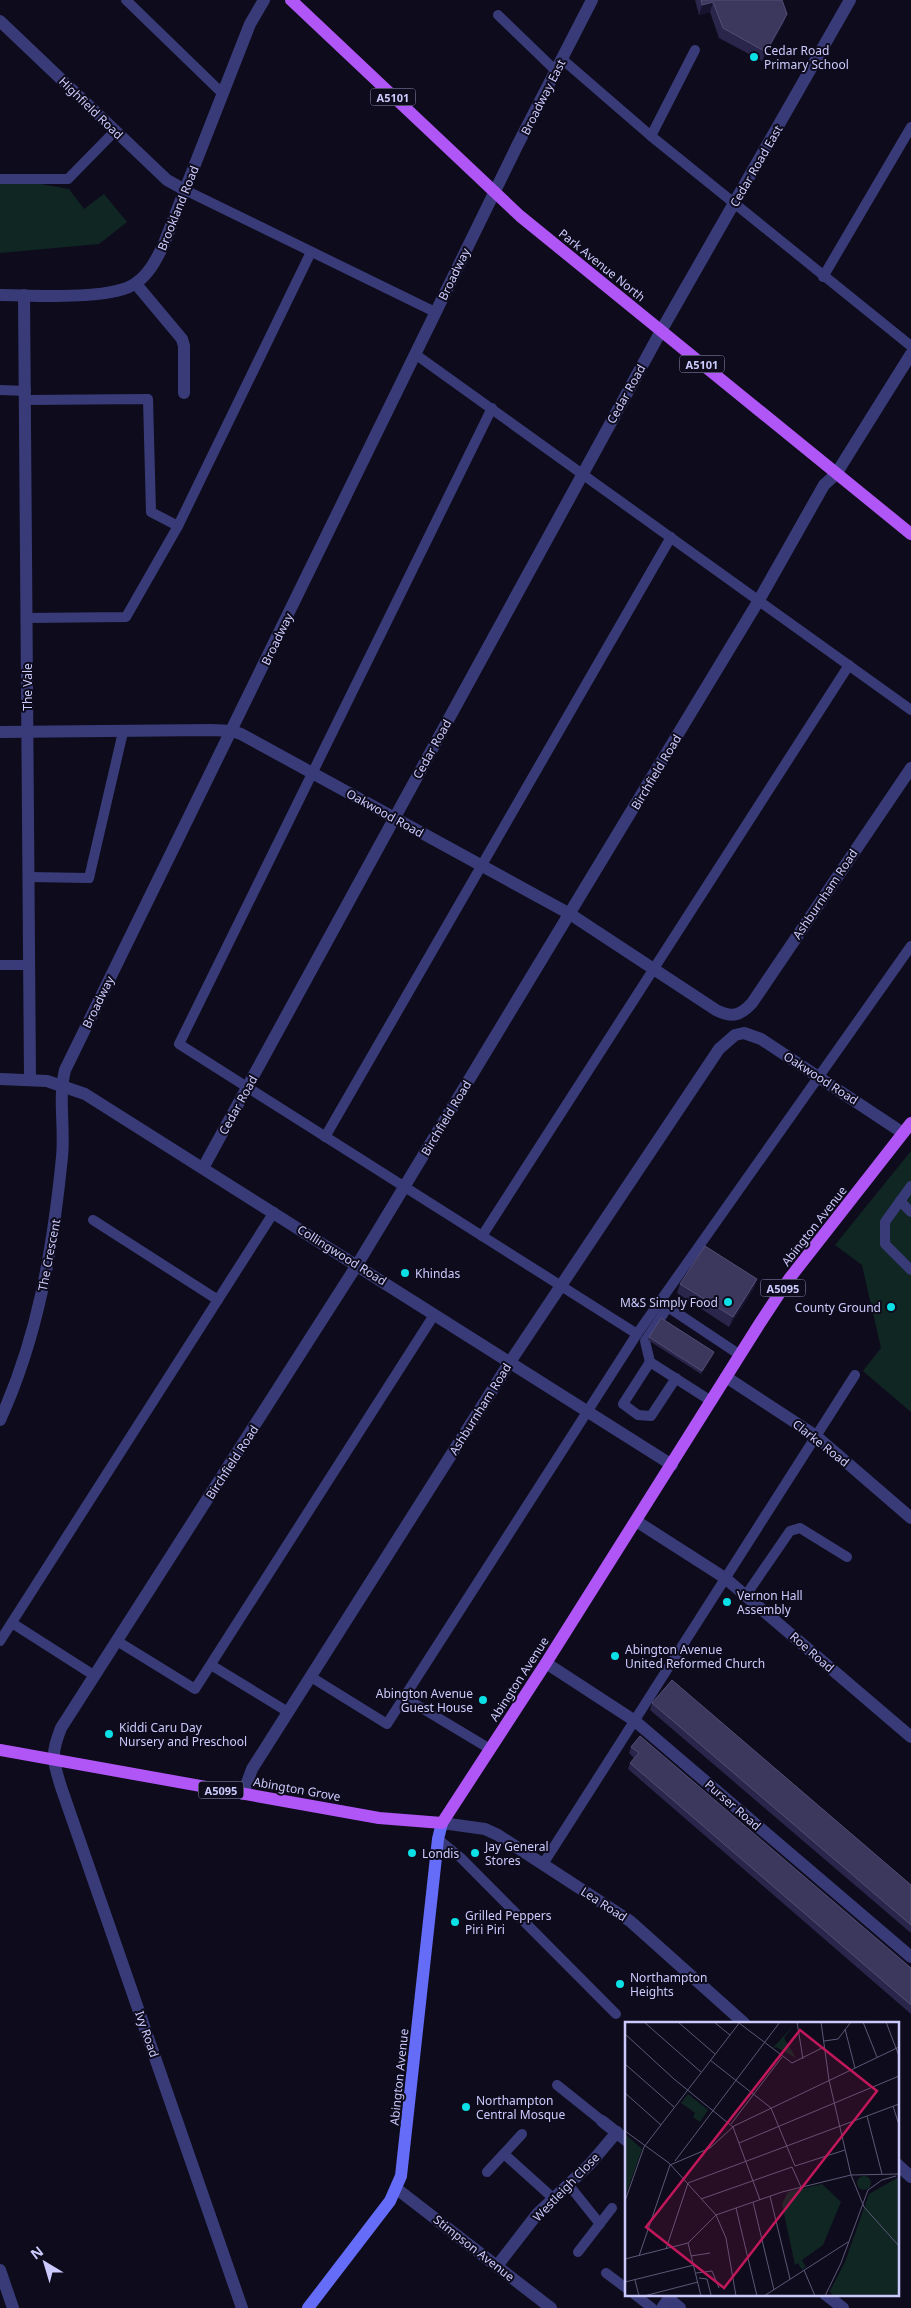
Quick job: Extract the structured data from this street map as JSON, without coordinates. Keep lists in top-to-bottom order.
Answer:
{
  "streets": {
    "main road": [
      "A5101",
      "Park Avenue North",
      "Abington Avenue",
      "A5095",
      "Abington Grove"
    ],
    "street": [
      "Broadway East",
      "Highfield Road",
      "Cedar Road East",
      "Brookland Road",
      "Broadway",
      "Cedar Road",
      "The Vale",
      "Birchfield Road",
      "Oakwood Road",
      "Ashburnham Road",
      "The Crescent",
      "Collingwood Road",
      "Clarke Road",
      "Roe Road",
      "Purser Road",
      "Lea Road",
      "Ivy Road",
      "Westleigh Close",
      "Stimpson Avenue"
    ]
  },
  "crossings": [
    ["Broadway East", "Park Avenue North"],
    ["Broadway East", "Broadway"],
    ["Highfield Road", "Brookland Road"],
    ["Cedar Road East", "Park Avenue North"],
    ["Cedar Road East", "Cedar Road"],
    ["Brookland Road", "The Vale"],
    ["Park Avenue North", "Broadway"],
    ["Park Avenue North", "Cedar Road"],
    ["Park Avenue North", "Birchfield Road"],
    ["Broadway", "Oakwood Road"],
    ["Broadway", "The Crescent"],
    ["Broadway", "Collingwood Road"],
    ["Cedar Road", "Oakwood Road"],
    ["Cedar Road", "Collingwood Road"],
    ["The Vale", "Oakwood Road"],
    ["The Vale", "Collingwood Road"],
    ["Birchfield Road", "Oakwood Road"],
    ["Birchfield Road", "Collingwood Road"],
    ["Birchfield Road", "Abington Grove"],
    ["Birchfield Road", "Ivy Road"],
    ["Oakwood Road", "Ashburnham Road"],
    ["Oakwood Road", "Abington Avenue"],
    ["Ashburnham Road", "Collingwood Road"],
    ["Ashburnham Road", "Abington Grove"],
    ["Abington Avenue", "Collingwood Road"],
    ["Abington Avenue", "Clarke Road"],
    ["Abington Avenue", "Roe Road"],
    ["Abington Avenue", "Abington Grove"],
    ["Abington Avenue", "Purser Road"],
    ["Abington Avenue", "Lea Road"],
    ["Abington Avenue", "Stimpson Avenue"],
    ["The Crescent", "Collingwood Road"],
    ["Abington Grove", "Lea Road"],
    ["Abington Grove", "Ivy Road"],
    ["Westleigh Close", "Stimpson Avenue"]
  ],
  "places": [
    "Cedar Road Primary School",
    "Khindas",
    "M&S Simply Food",
    "County Ground",
    "Vernon Hall Assembly",
    "Abington Avenue United Reformed Church",
    "Abington Avenue Guest House",
    "Kiddi Caru Day Nursery and Preschool",
    "Londis",
    "Jay General Stores",
    "Grilled Peppers Piri Piri",
    "Northampton Heights",
    "Northampton Central Mosque"
  ],
  "north": "top left"
}
